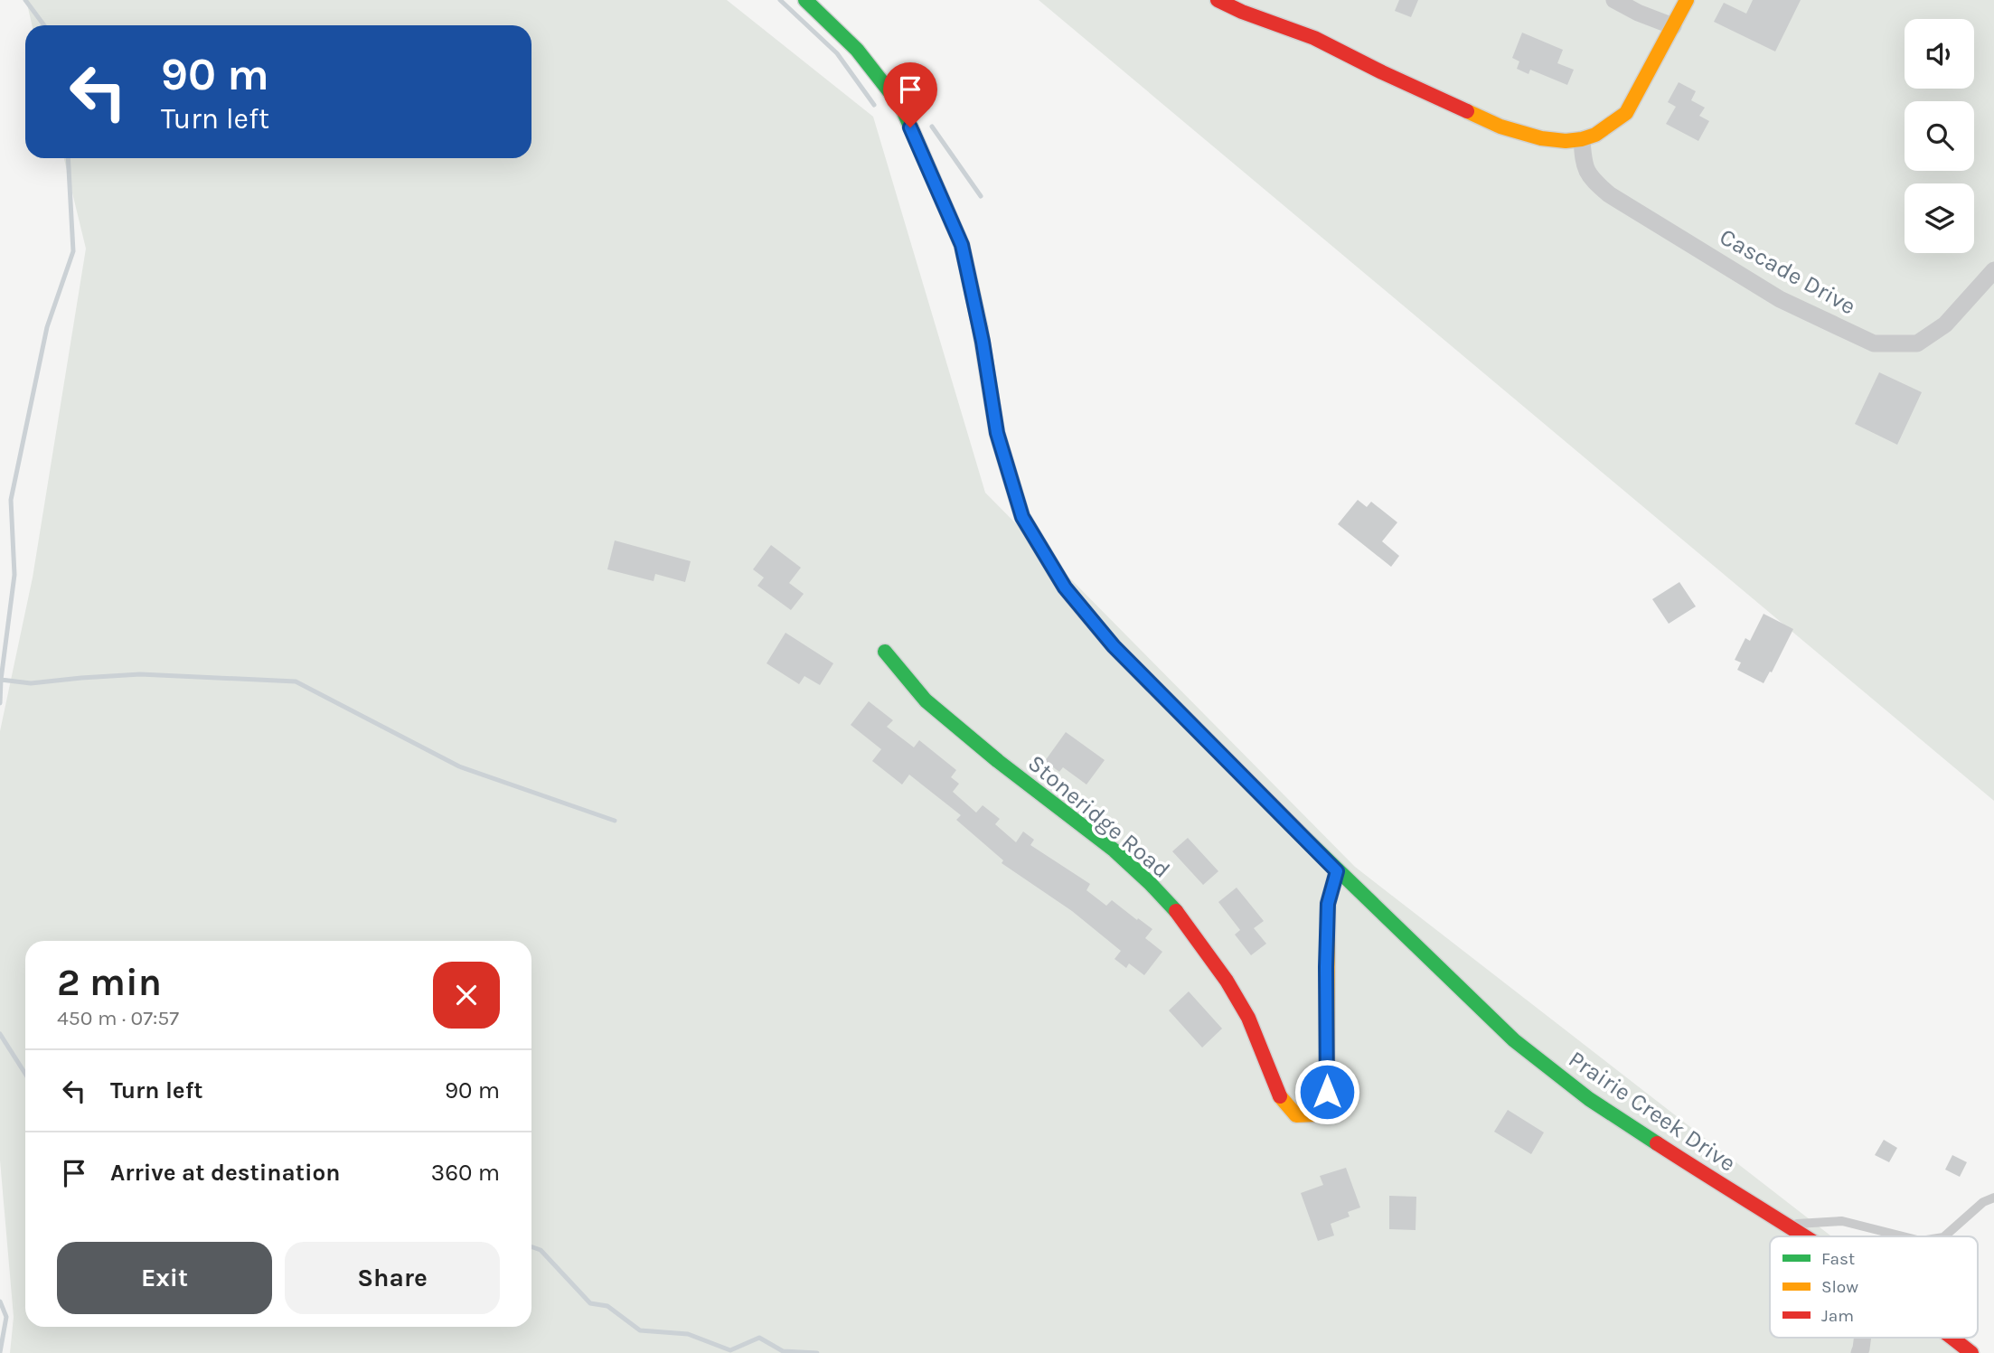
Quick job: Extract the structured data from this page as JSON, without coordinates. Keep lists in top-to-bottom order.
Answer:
{
  "streets": {
    "main road": ["Stoneridge Road", "Prairie Creek Drive"],
    "street": ["Cascade Drive"]
  },
  "crossings": [
    ["Stoneridge Road", "Prairie Creek Drive"]
  ],
  "legend": ["Fast", "Slow", "Jam"],
  "page": {
    "turn": ["90 m", "Turn left"],
    "heading": ["2 min", "450 m · 07:57"],
    "list": [
      {
        "name": "Turn left",
        "value": "90 m"
      },
      {
        "name": "Arrive at destination",
        "value": "360 m"
      }
    ],
    "buttons": ["Exit", "Share"]
  }
}
